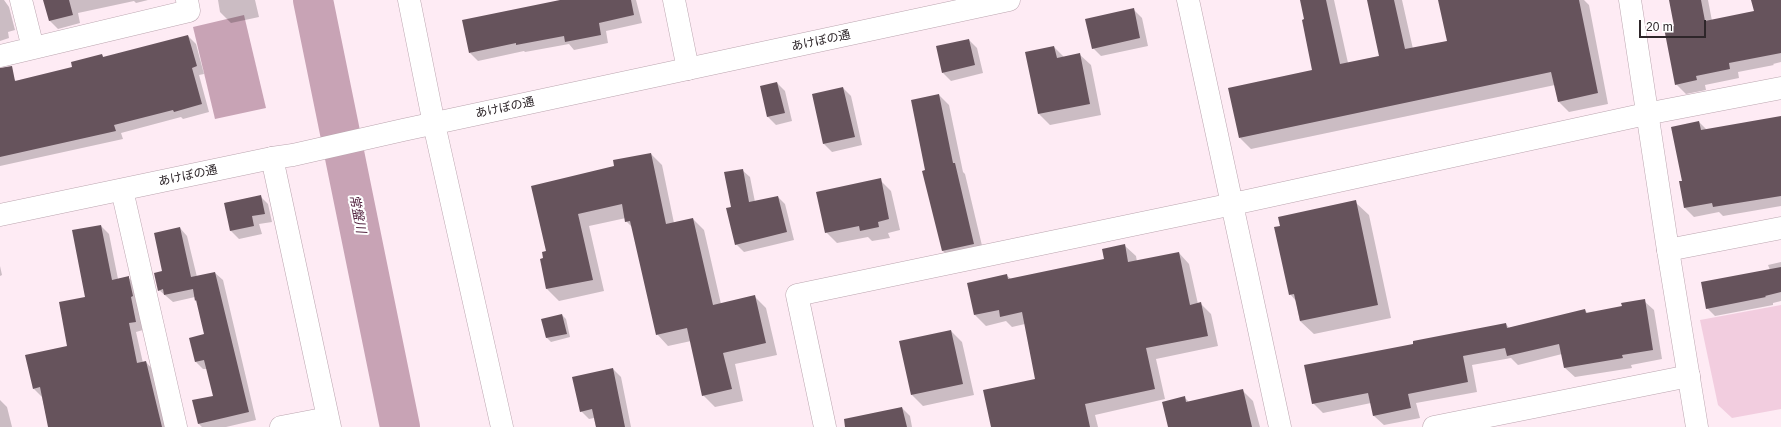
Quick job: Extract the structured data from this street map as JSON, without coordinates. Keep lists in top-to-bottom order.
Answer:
{
  "streets": {
    "street": ["あけぼの通"]
  },
  "water": ["常盤川"],
  "scale_bar": "20 m"
}
